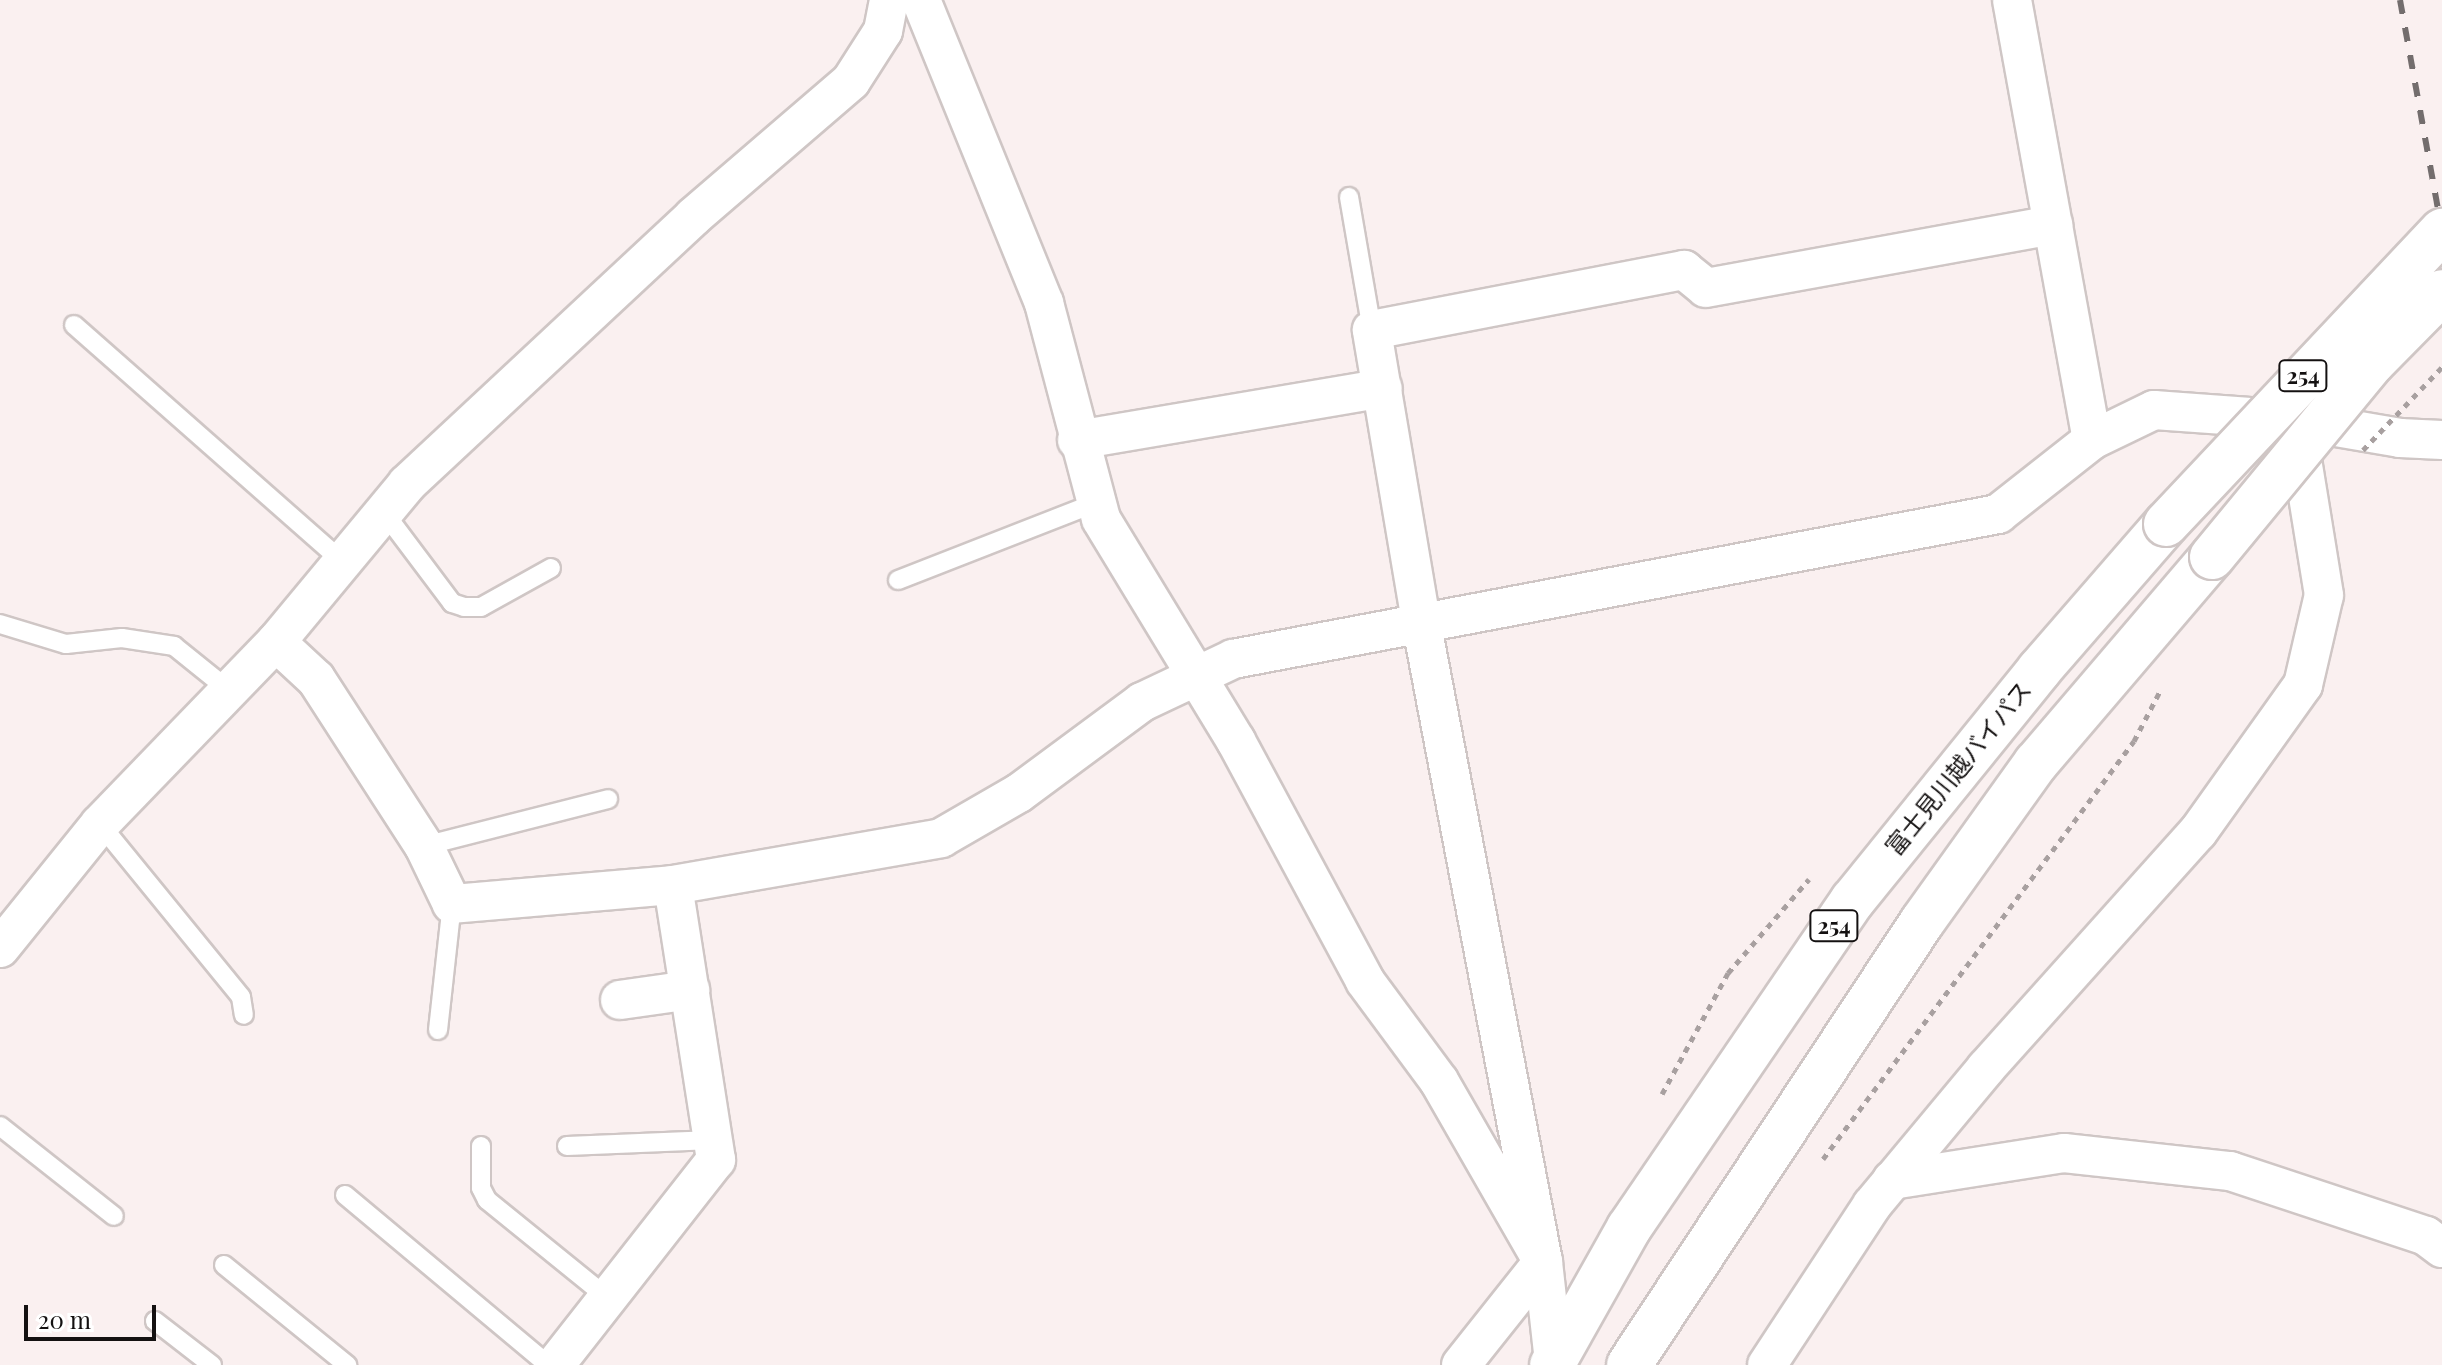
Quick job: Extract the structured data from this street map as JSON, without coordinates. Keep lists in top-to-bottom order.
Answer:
{
  "streets": {
    "highway": ["254", "富士見川越バイパス"]
  },
  "scale_bar": "20 m"
}
